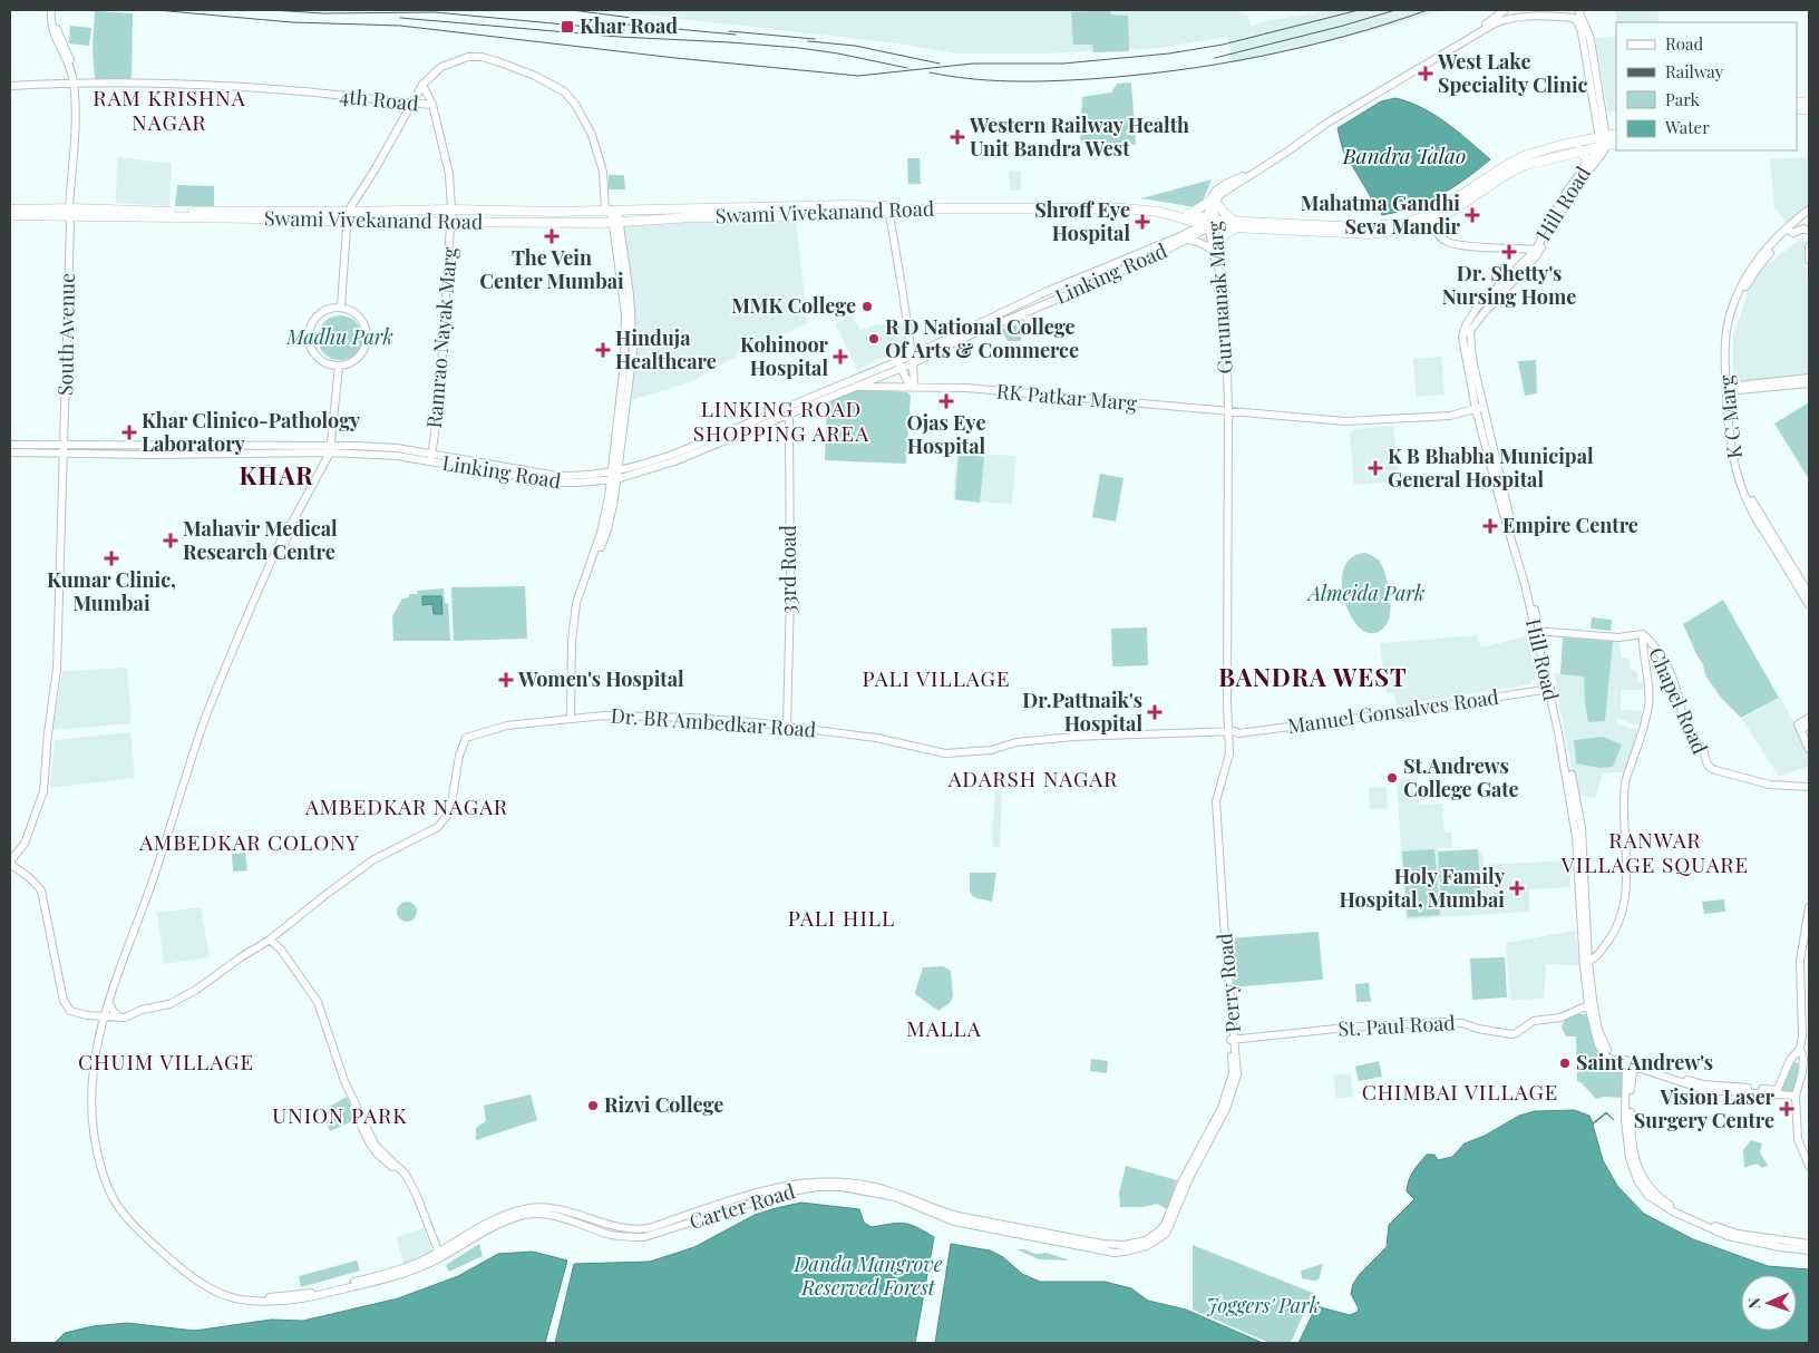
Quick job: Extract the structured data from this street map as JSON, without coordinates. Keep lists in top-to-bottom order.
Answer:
{
  "streets": {
    "main road": [
      "4th Road",
      "Hill Road",
      "Swami Vivekanand Road",
      "Linking Road",
      "Gurunanak Marg",
      "South Avenue",
      "Ramrao Nayak Marg",
      "RK Patkar Marg",
      "K C Marg",
      "33rd Road",
      "Chapel Road",
      "Manuel Gonsalves Road",
      "Dr. BR Ambedkar Road",
      "Perry Road",
      "St. Paul Road",
      "Carter Road"
    ]
  },
  "crossings": [
    ["4th Road", "South Avenue"],
    ["4th Road", "Ramrao Nayak Marg"],
    ["Hill Road", "Swami Vivekanand Road"],
    ["Hill Road", "Gurunanak Marg"],
    ["Hill Road", "RK Patkar Marg"],
    ["Hill Road", "Manuel Gonsalves Road"],
    ["Hill Road", "St. Paul Road"],
    ["Swami Vivekanand Road", "Linking Road"],
    ["Swami Vivekanand Road", "Gurunanak Marg"],
    ["Swami Vivekanand Road", "South Avenue"],
    ["Swami Vivekanand Road", "Ramrao Nayak Marg"],
    ["Linking Road", "Gurunanak Marg"],
    ["Linking Road", "South Avenue"],
    ["Linking Road", "Ramrao Nayak Marg"],
    ["Linking Road", "RK Patkar Marg"],
    ["Linking Road", "33rd Road"],
    ["Gurunanak Marg", "RK Patkar Marg"],
    ["Gurunanak Marg", "Manuel Gonsalves Road"],
    ["Gurunanak Marg", "Dr. BR Ambedkar Road"],
    ["Gurunanak Marg", "Perry Road"],
    ["33rd Road", "Dr. BR Ambedkar Road"],
    ["Manuel Gonsalves Road", "Dr. BR Ambedkar Road"],
    ["Manuel Gonsalves Road", "Perry Road"],
    ["Dr. BR Ambedkar Road", "Perry Road"],
    ["Perry Road", "St. Paul Road"],
    ["Perry Road", "Carter Road"]
  ],
  "districts": [
    "RAM KRISHNA NAGAR",
    "LINKING ROAD SHOPPING AREA",
    "KHAR",
    "BANDRA WEST",
    "PALI VILLAGE",
    "ADARSH NAGAR",
    "AMBEDKAR NAGAR",
    "RANWAR VILLAGE SQUARE",
    "AMBEDKAR COLONY",
    "PALI HILL",
    "MALLA",
    "CHUIM VILLAGE",
    "CHIMBAI VILLAGE",
    "UNION PARK"
  ],
  "water": ["Bandra Talao"],
  "parks": [
    "Madhu Park",
    "Almeida Park",
    "Danda Mangrove Reserved Forest",
    "Joggers' Park"
  ],
  "places": {
    "transit": ["Khar Road"],
    "health": [
      "West Lake Speciality Clinic",
      "Western Railway Health Unit Bandra West",
      "Mahatma Gandhi Seva Mandir",
      "Shroff Eye Hospital",
      "The Vein Center Mumbai",
      "Dr. Shetty's Nursing Home",
      "Hinduja Healthcare",
      "Kohinoor Hospital",
      "Ojas Eye Hospital",
      "Khar Clinico-Pathology Laboratory",
      "K B Bhabha Municipal General Hospital",
      "Empire Centre",
      "Mahavir Medical Research Centre",
      "Kumar Clinic, Mumbai",
      "Women's Hospital",
      "Dr.Pattnaik's Hospital",
      "Holy Family Hospital, Mumbai",
      "Vision Laser Surgery Centre"
    ],
    "other": [
      "MMK College",
      "R D National College Of Arts & Commerce",
      "St.Andrews College Gate",
      "Saint Andrew's",
      "Rizvi College"
    ]
  },
  "legend": [
    "Road",
    "Railway",
    "Park",
    "Water"
  ],
  "north": "left"
}
